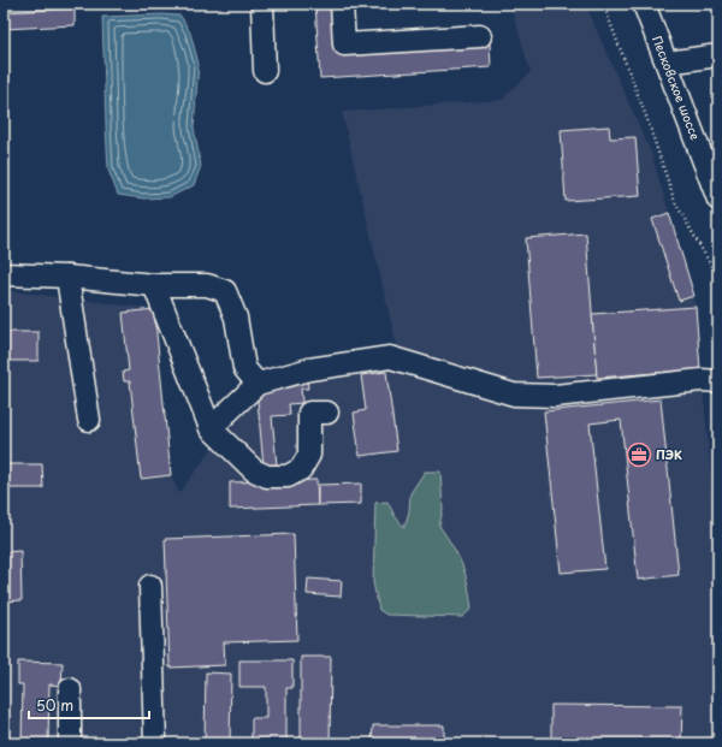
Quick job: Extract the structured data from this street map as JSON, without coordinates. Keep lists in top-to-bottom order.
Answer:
{
  "streets": {
    "street": ["Песковское шоссе"]
  },
  "places": {
    "office": ["ПЭК"]
  },
  "scale_bar": "50 m"
}
